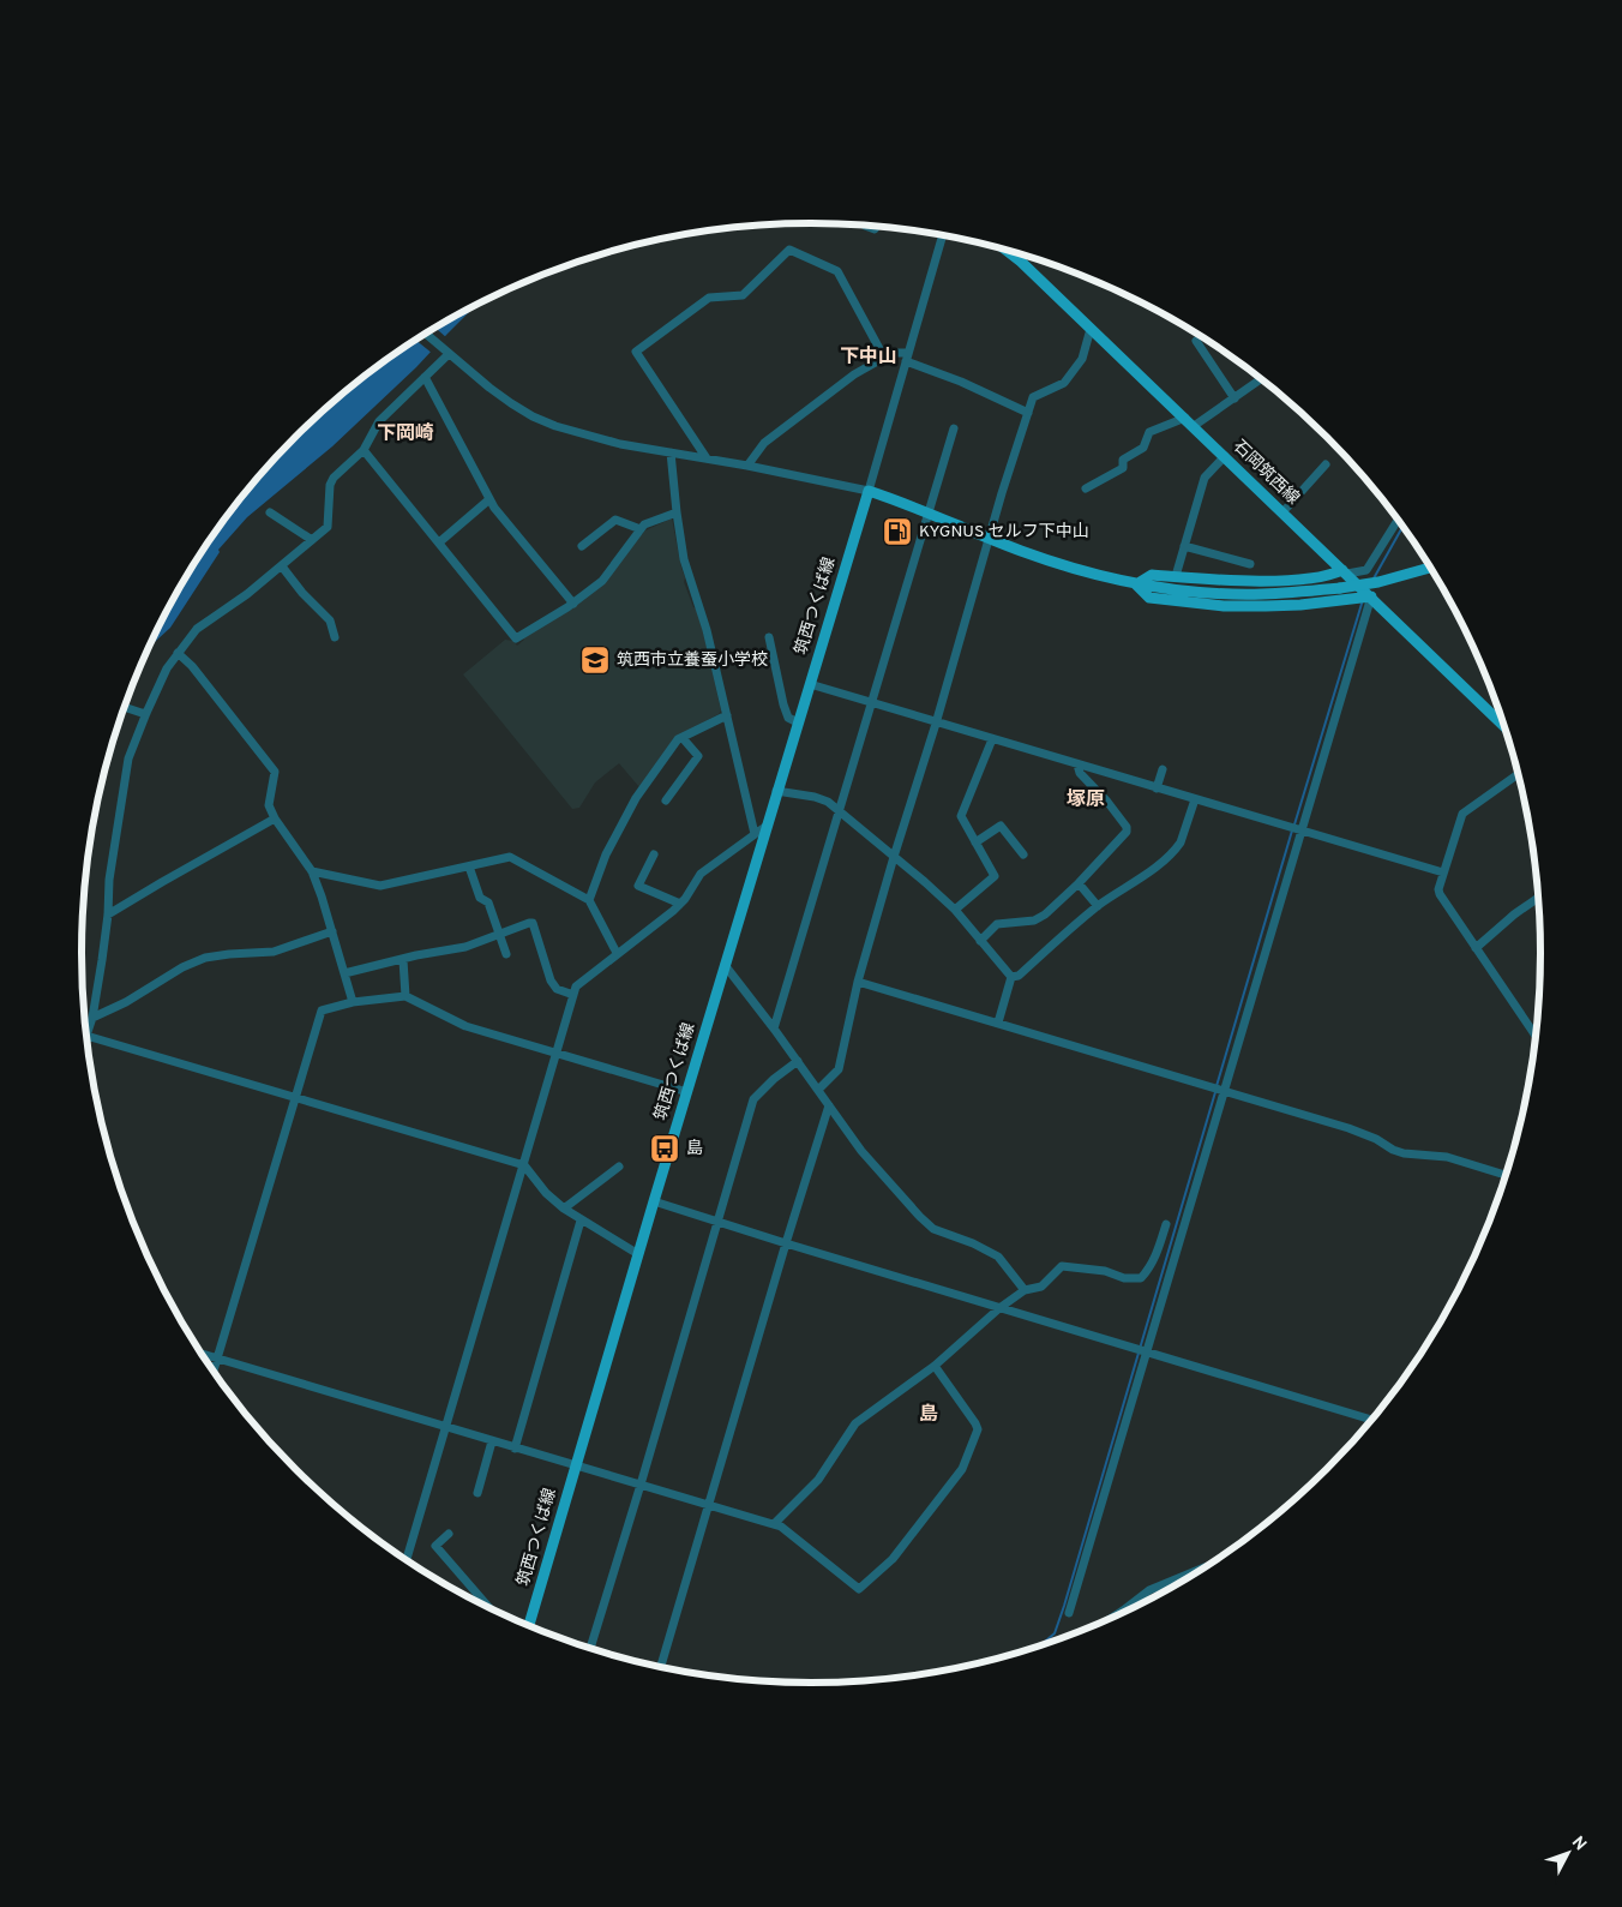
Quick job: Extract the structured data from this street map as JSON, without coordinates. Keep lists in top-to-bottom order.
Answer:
{
  "streets": {
    "main road": ["石岡筑西線", "筑西つくば線"]
  },
  "districts": [
    "下中山",
    "下岡崎",
    "塚原",
    "島"
  ],
  "places": {
    "fuel station": ["KYGNUS セルフ下中山"],
    "school or university": ["筑西市立養蚕小学校"],
    "bus stop": ["島"]
  },
  "north": "top right"
}
